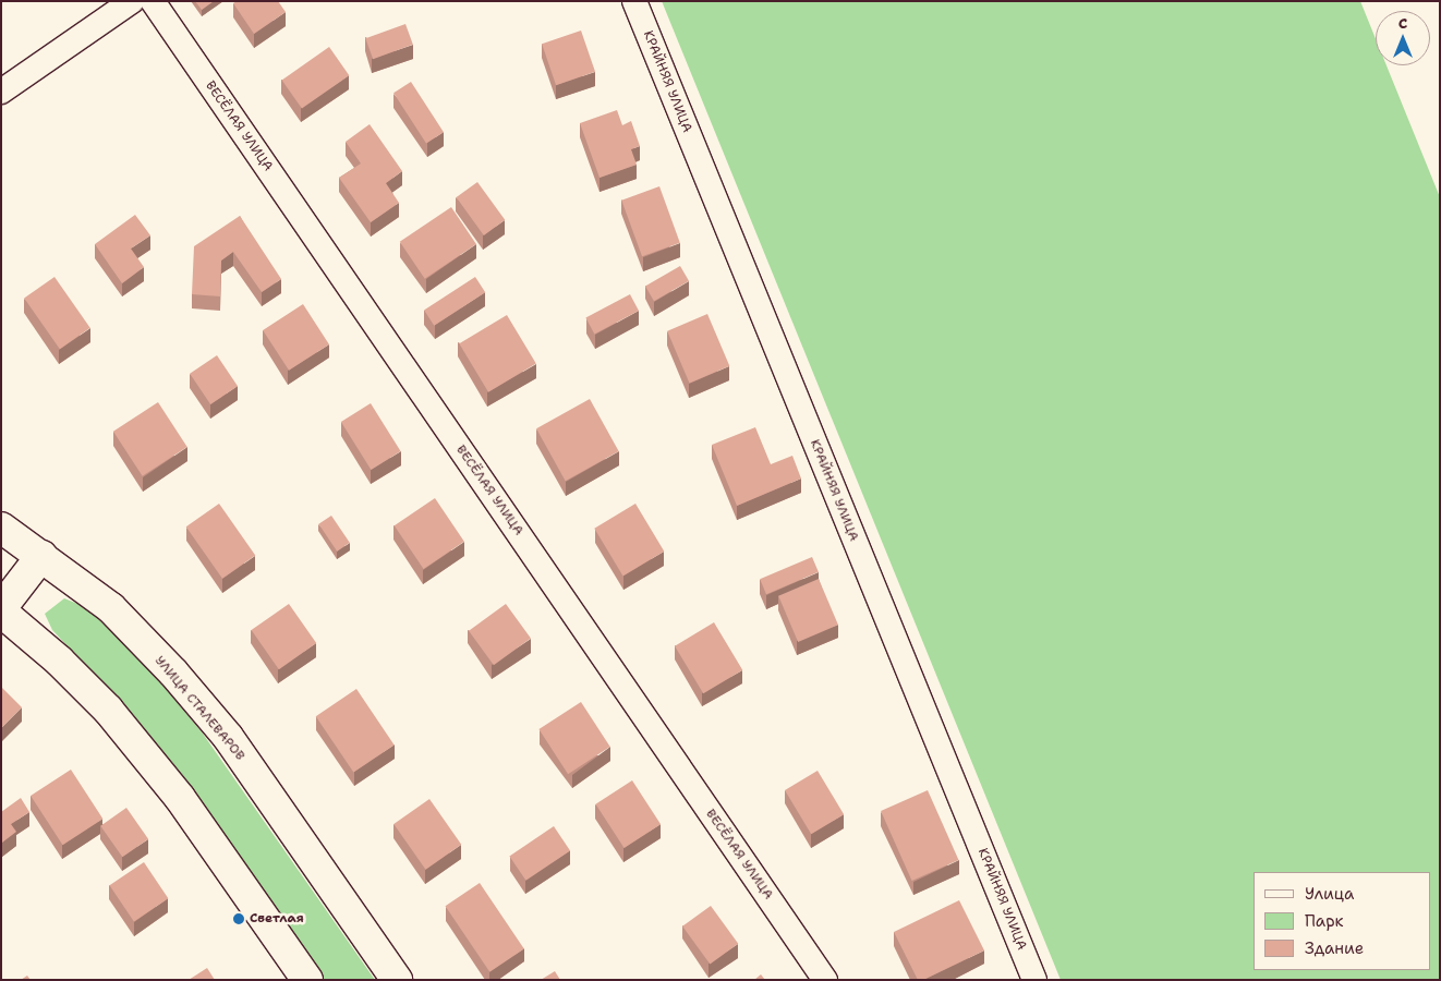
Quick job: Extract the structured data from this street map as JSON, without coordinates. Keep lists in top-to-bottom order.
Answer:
{
  "streets": {
    "main road": ["УЛИЦА СТАЛЕВАРОВ"],
    "street": ["КРАЙНЯЯ УЛИЦА", "ВЕСЁЛАЯ УЛИЦА"]
  },
  "places": ["Светлая"],
  "legend": ["Улица", "Парк", "Здание"],
  "north": "top"
}
